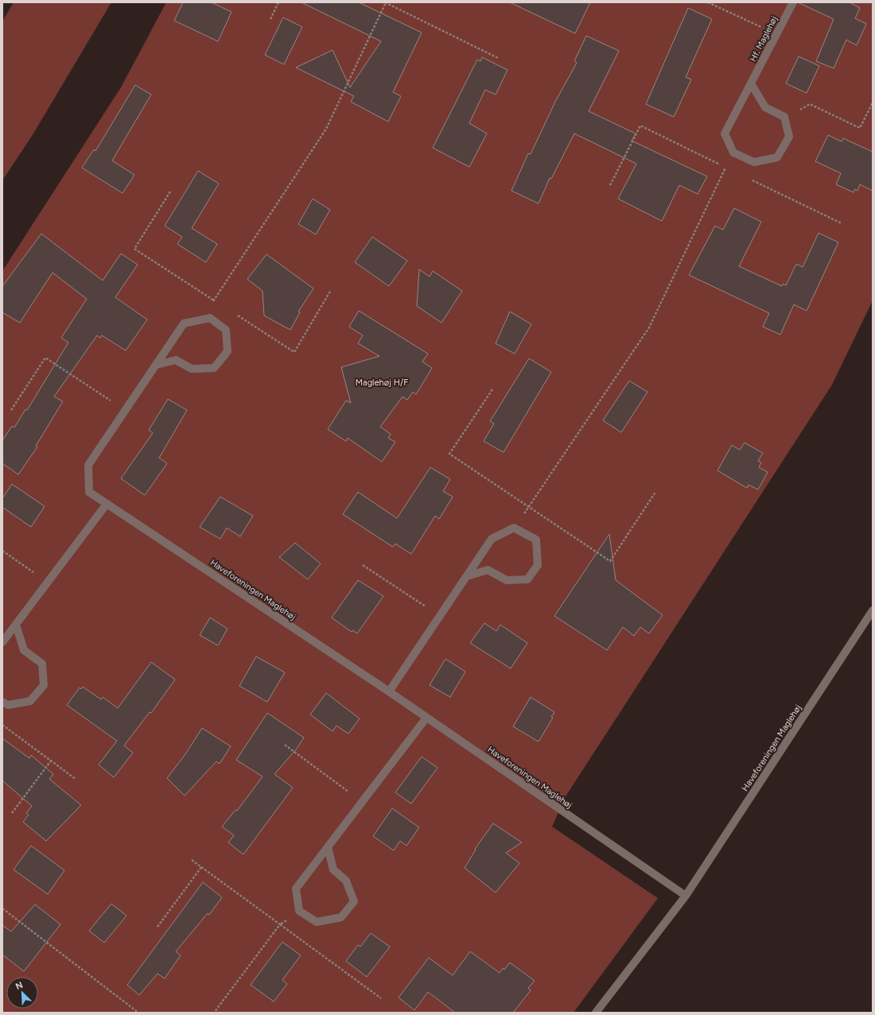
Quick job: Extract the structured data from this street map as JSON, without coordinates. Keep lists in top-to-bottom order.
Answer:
{
  "streets": {
    "street": ["Hf. Maglehøj", "Haveforeningen Maglehøj"]
  },
  "parks": ["Maglehøj H/F"],
  "north": "top left"
}
